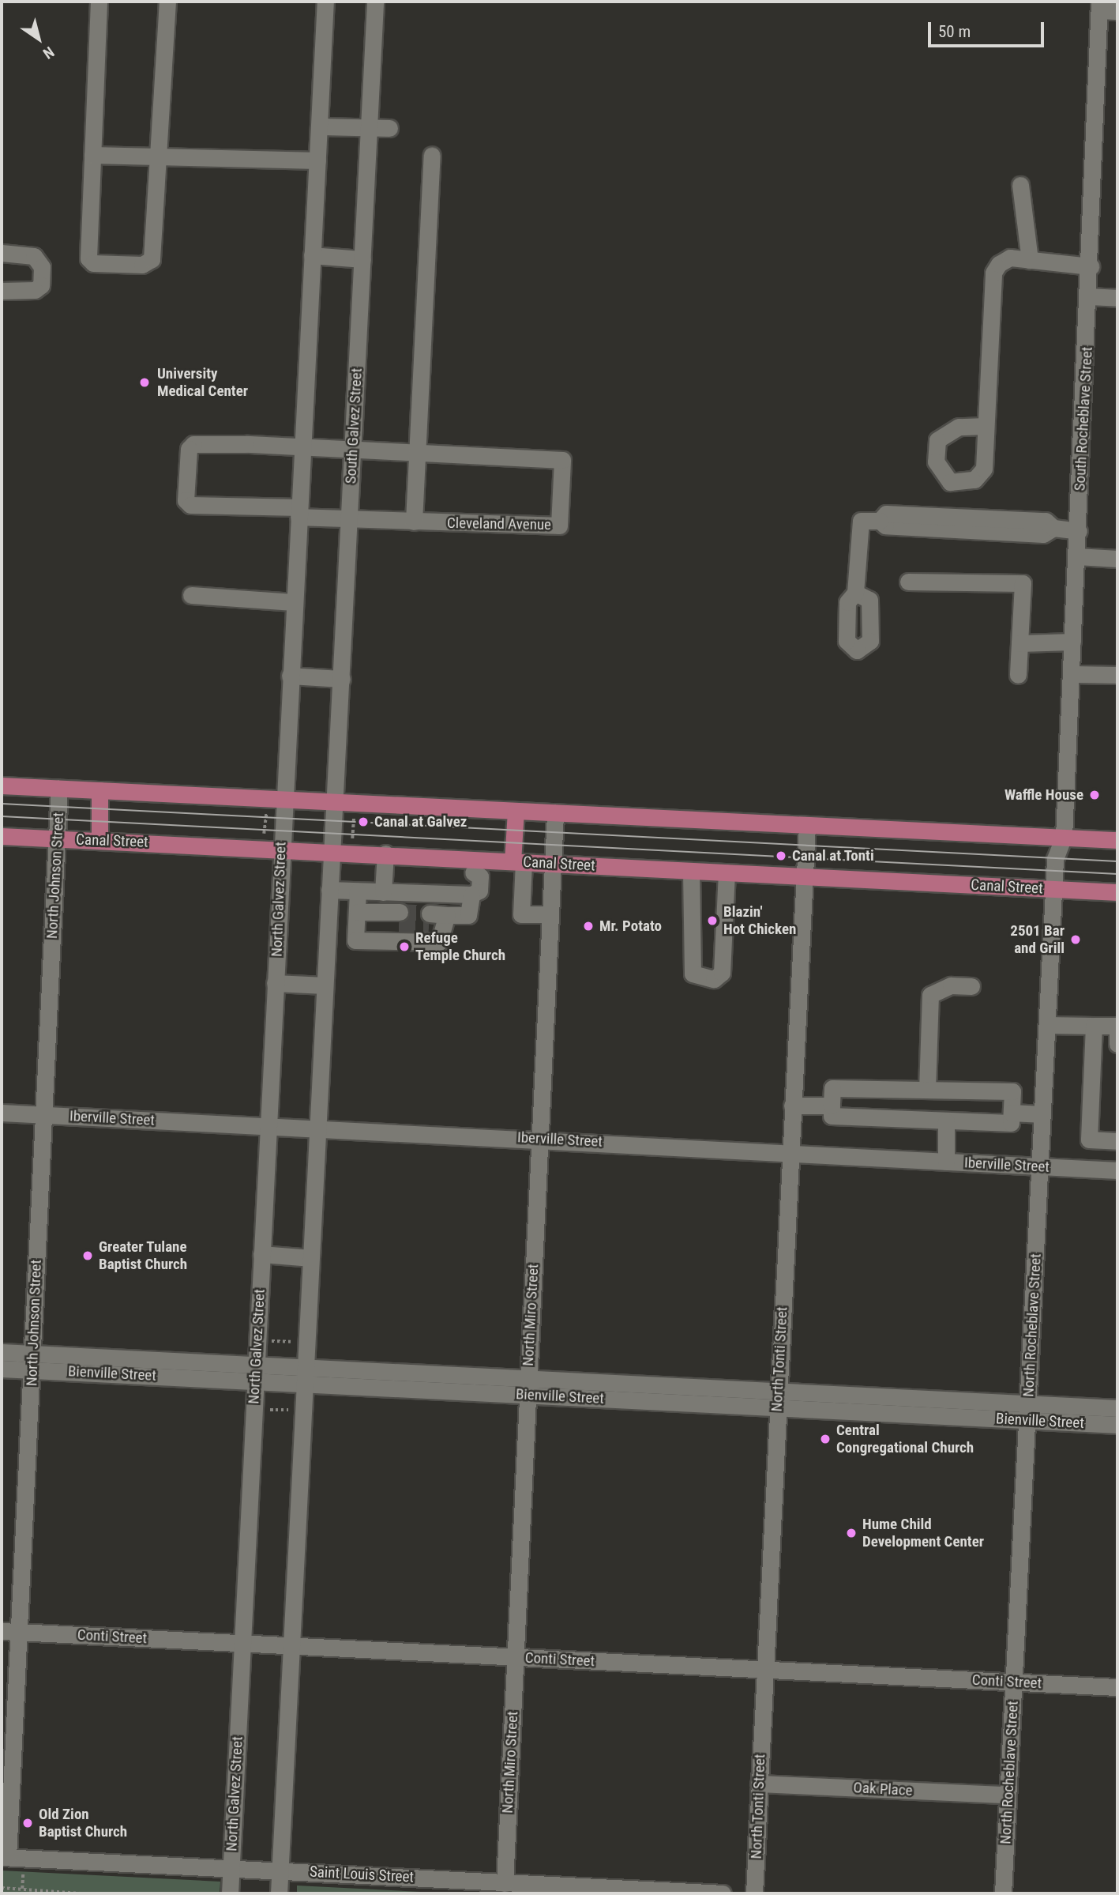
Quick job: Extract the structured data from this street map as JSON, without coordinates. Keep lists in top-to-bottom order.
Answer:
{
  "streets": {
    "main road": ["Canal Street"],
    "street": [
      "South Rocheblave Street",
      "South Galvez Street",
      "Cleveland Avenue",
      "North Johnson Street",
      "North Galvez Street",
      "Iberville Street",
      "North Miro Street",
      "North Rocheblave Street",
      "North Tonti Street",
      "Bienville Street",
      "Conti Street",
      "Oak Place",
      "Saint Louis Street"
    ]
  },
  "crossings": [
    ["South Rocheblave Street", "Canal Street"],
    ["South Rocheblave Street", "North Rocheblave Street"],
    ["South Galvez Street", "Cleveland Avenue"],
    ["South Galvez Street", "Canal Street"],
    ["Canal Street", "North Johnson Street"],
    ["Canal Street", "North Galvez Street"],
    ["Canal Street", "North Miro Street"],
    ["Canal Street", "North Rocheblave Street"],
    ["Canal Street", "North Tonti Street"],
    ["North Johnson Street", "Iberville Street"],
    ["North Johnson Street", "Bienville Street"],
    ["North Johnson Street", "Conti Street"],
    ["North Johnson Street", "Saint Louis Street"],
    ["North Galvez Street", "Iberville Street"],
    ["North Galvez Street", "Bienville Street"],
    ["North Galvez Street", "Conti Street"],
    ["North Galvez Street", "Saint Louis Street"],
    ["Iberville Street", "North Miro Street"],
    ["Iberville Street", "North Rocheblave Street"],
    ["Iberville Street", "North Tonti Street"],
    ["North Miro Street", "Bienville Street"],
    ["North Miro Street", "Conti Street"],
    ["North Miro Street", "Saint Louis Street"],
    ["North Rocheblave Street", "Bienville Street"],
    ["North Rocheblave Street", "Conti Street"],
    ["North Rocheblave Street", "Oak Place"],
    ["North Tonti Street", "Bienville Street"],
    ["North Tonti Street", "Conti Street"],
    ["North Tonti Street", "Oak Place"]
  ],
  "places": [
    "University Medical Center",
    "Waffle House",
    "Canal at Galvez",
    "Canal at Tonti",
    "Blazin' Hot Chicken",
    "Mr. Potato",
    "2501 Bar and Grill",
    "Refuge Temple Church",
    "Greater Tulane Baptist Church",
    "Central Congregational Church",
    "Hume Child Development Center",
    "Old Zion Baptist Church"
  ],
  "scale_bar": "50 m",
  "north": "bottom right"
}
